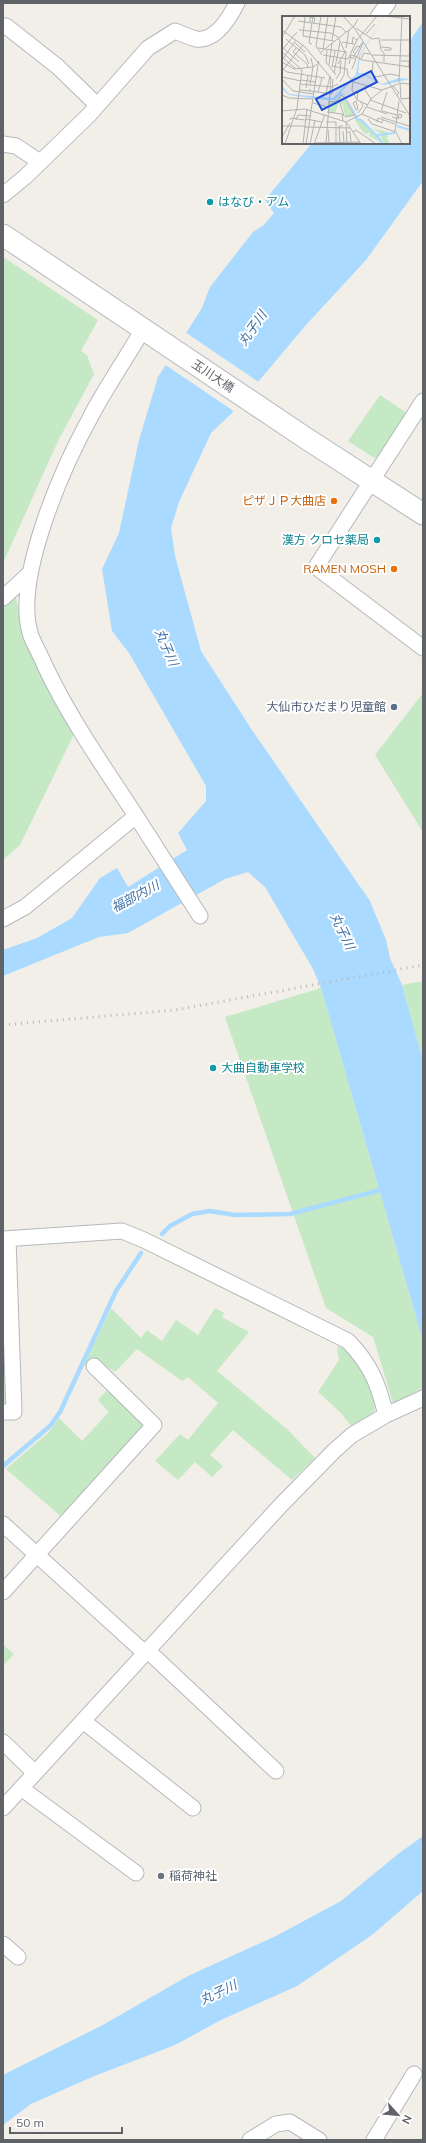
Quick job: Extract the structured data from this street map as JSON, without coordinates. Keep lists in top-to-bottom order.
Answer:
{
  "streets": {
    "street": ["玉川大橋"]
  },
  "water": ["丸子川", "福部内川"],
  "places": [
    "はなび・アム",
    "ピザＪＰ大曲店",
    "漢方 クロセ薬局",
    "RAMEN MOSH",
    "大仙市ひだまり児童館",
    "大曲自動車学校",
    "稲荷神社"
  ],
  "scale_bar": "50 m",
  "north": "bottom right"
}
